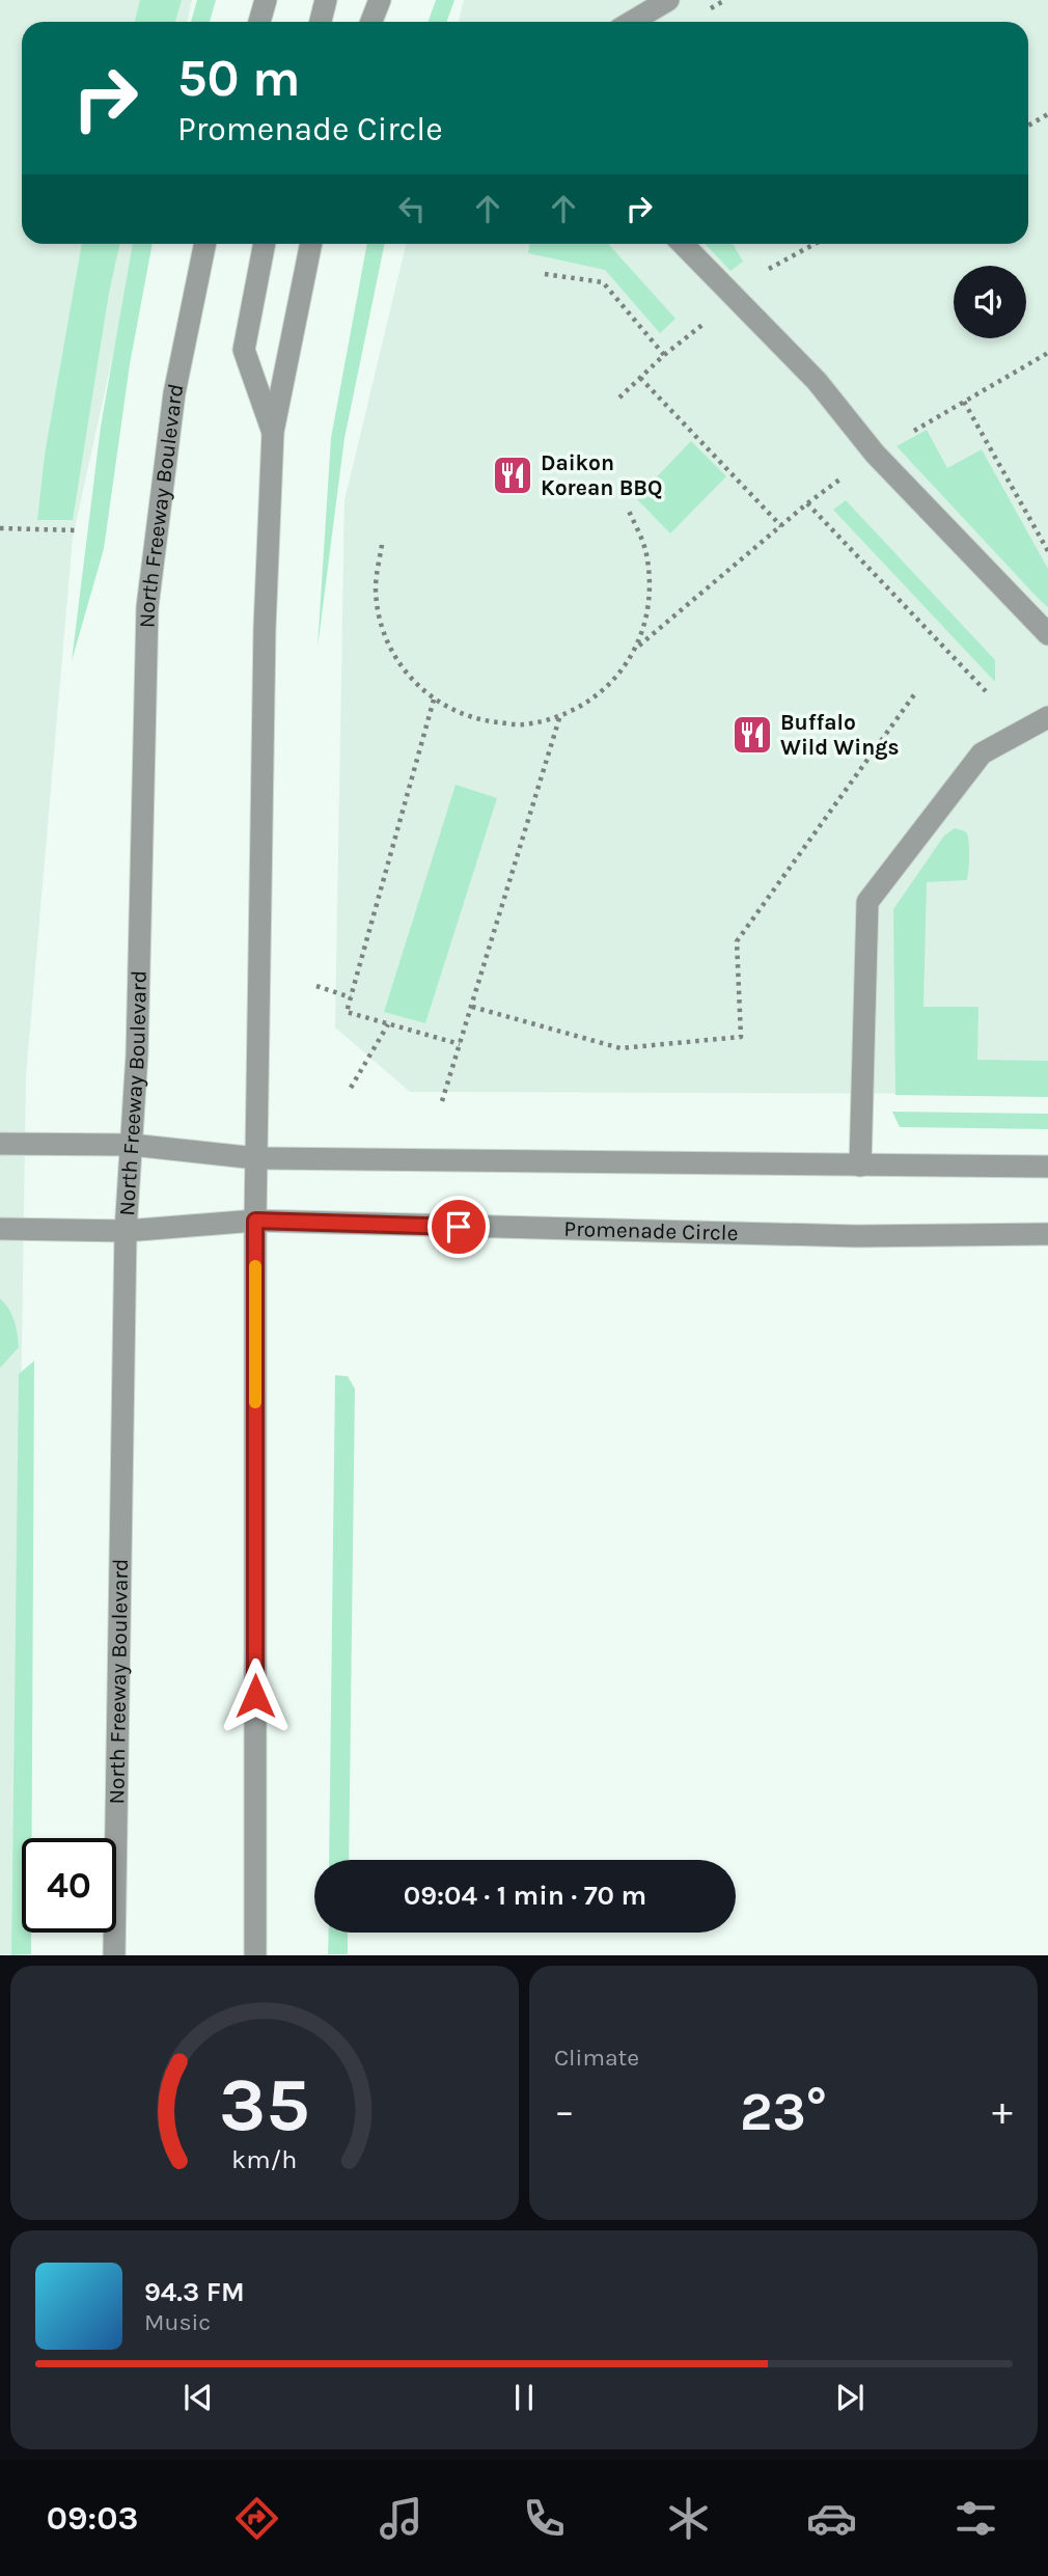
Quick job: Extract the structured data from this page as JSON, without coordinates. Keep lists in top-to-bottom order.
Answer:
{
  "streets": {
    "street": ["North Freeway Boulevard", "Promenade Circle"]
  },
  "crossings": [
    ["North Freeway Boulevard", "Promenade Circle"]
  ],
  "places": {
    "restaurant": ["Daikon Korean BBQ", "Buffalo Wild Wings"]
  },
  "page": {
    "turn": ["50 m", "Promenade Circle"],
    "limit": "40",
    "trip": "09:04 · 1 min · 70 m",
    "tile": "Climate",
    "heat": ["−", "23°", "+"],
    "song": ["94.3 FM", "Music"],
    "tabs": "09:03",
    "gauge": ["35", "km/h"]
  }
}
